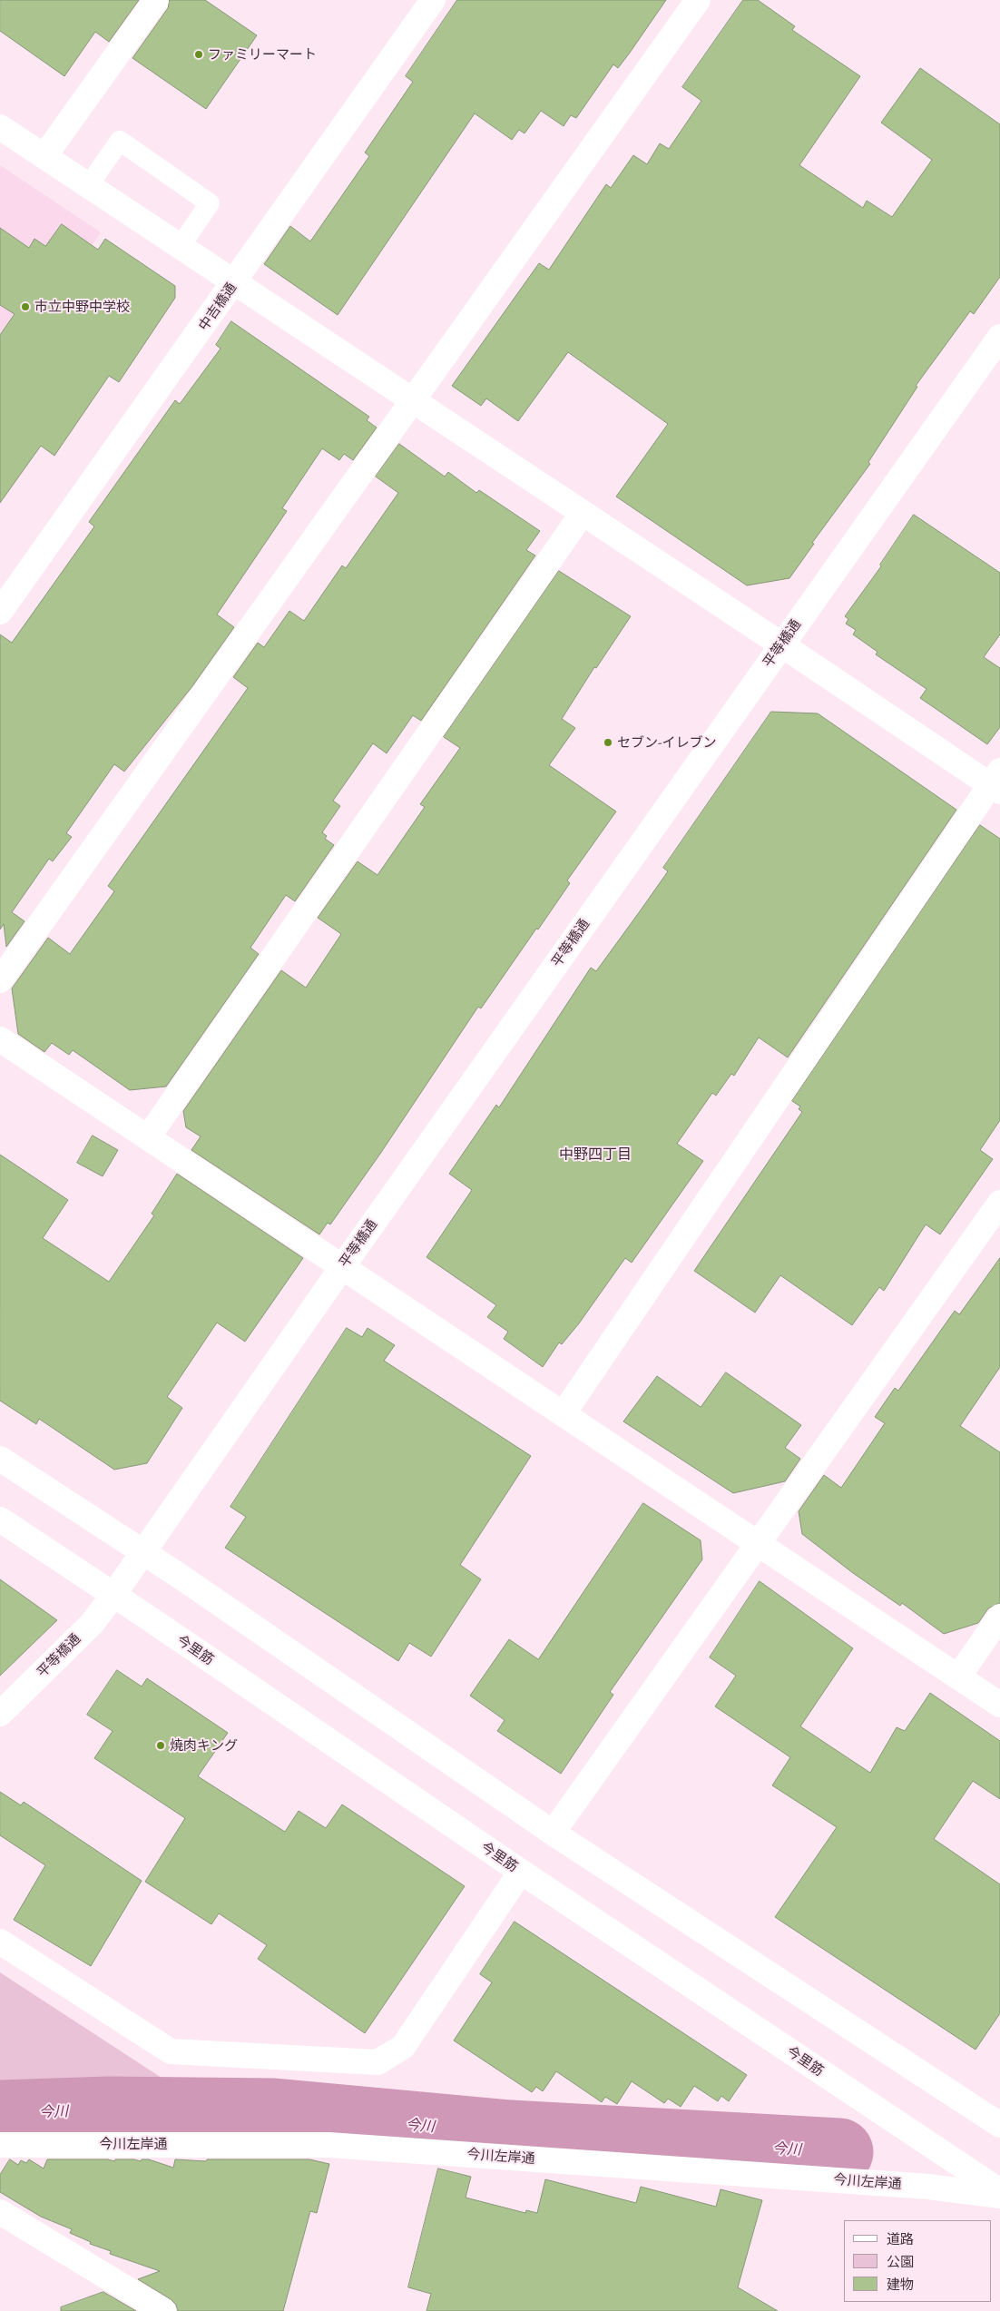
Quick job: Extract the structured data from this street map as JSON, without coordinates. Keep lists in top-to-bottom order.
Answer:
{
  "streets": {
    "street": [
      "中吉橋通",
      "平等橋通",
      "今里筋",
      "今川左岸通"
    ]
  },
  "crossings": [
    ["平等橋通", "今里筋"]
  ],
  "districts": ["中野四丁目"],
  "water": ["今川"],
  "places": [
    "ファミリーマート",
    "市立中野中学校",
    "セブン-イレブン",
    "焼肉キング"
  ],
  "legend": ["道路", "公園", "建物"]
}
